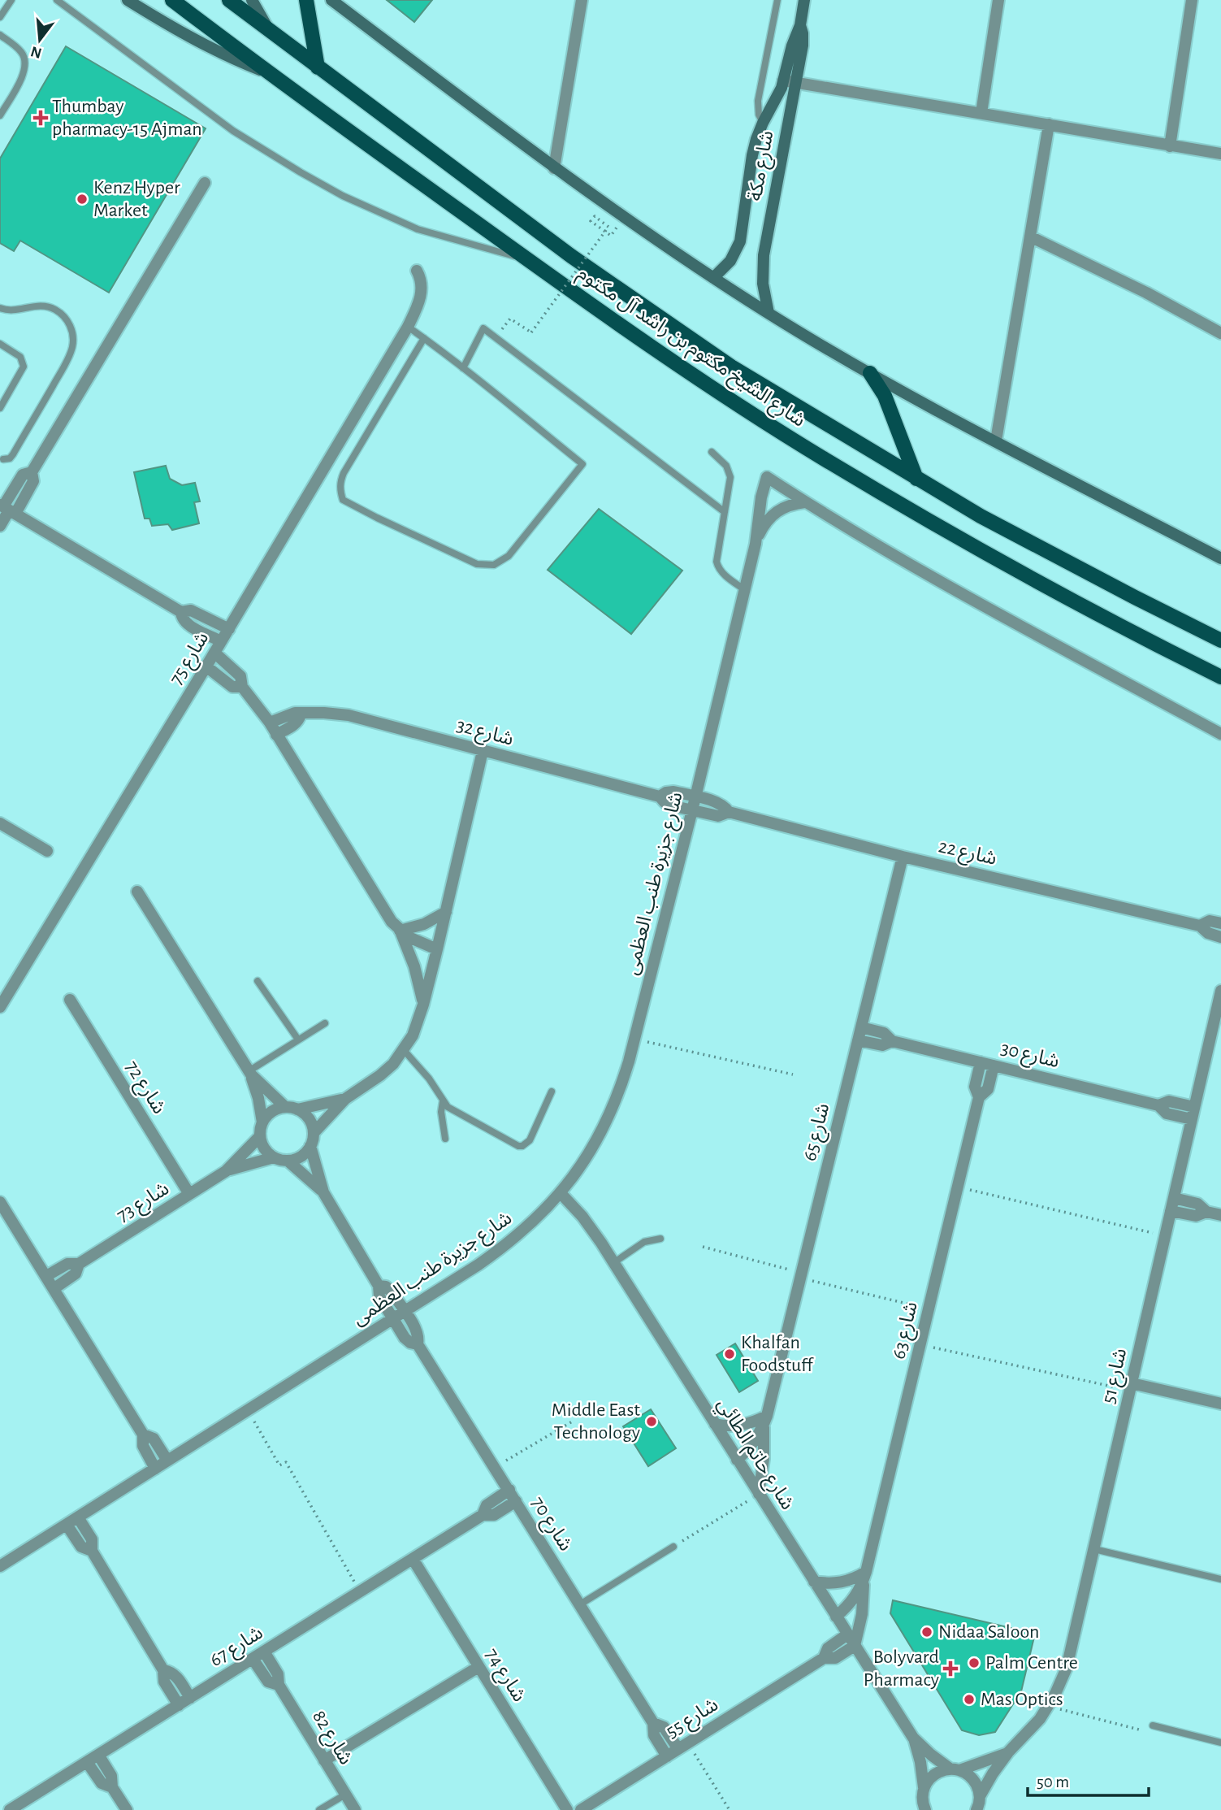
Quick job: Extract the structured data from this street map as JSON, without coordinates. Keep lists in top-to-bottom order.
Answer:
{
  "streets": {
    "main road": ["شارع الشيخ مكتوم بن راشد آل مكتوم"],
    "street": [
      "شارع مكة",
      "شارع 75",
      "شارع 32",
      "شارع 22",
      "شارع جزيرة طنب العظمى",
      "شارع 30",
      "شارع 72",
      "شارع 65",
      "شارع 73",
      "شارع 63",
      "شارع 51",
      "شارع حاتم الطائي",
      "شارع 70",
      "شارع 67",
      "شارع 74",
      "شارع 55",
      "شارع 82"
    ]
  },
  "crossings": [
    ["شارع 32", "شارع 22"],
    ["شارع 32", "شارع جزيرة طنب العظمى"],
    ["شارع 22", "شارع جزيرة طنب العظمى"],
    ["شارع 22", "شارع 65"],
    ["شارع جزيرة طنب العظمى", "شارع حاتم الطائي"],
    ["شارع جزيرة طنب العظمى", "شارع 70"],
    ["شارع 30", "شارع 65"],
    ["شارع 30", "شارع 63"],
    ["شارع 30", "شارع 51"],
    ["شارع 72", "شارع 73"],
    ["شارع 65", "شارع حاتم الطائي"],
    ["شارع 73", "شارع 70"],
    ["شارع 63", "شارع حاتم الطائي"],
    ["شارع 63", "شارع 55"],
    ["شارع 51", "شارع حاتم الطائي"],
    ["شارع حاتم الطائي", "شارع 55"],
    ["شارع 70", "شارع 67"],
    ["شارع 70", "شارع 55"],
    ["شارع 67", "شارع 74"],
    ["شارع 67", "شارع 82"]
  ],
  "places": {
    "health": ["Thumbay pharmacy-15 Ajman", "Bolyvard Pharmacy"],
    "other": [
      "Kenz Hyper Market",
      "Khalfan Foodstuff",
      "Middle East Technology",
      "Nidaa Saloon",
      "Palm Centre",
      "Mas Optics"
    ]
  },
  "scale_bar": "50 m",
  "north": "bottom"
}
